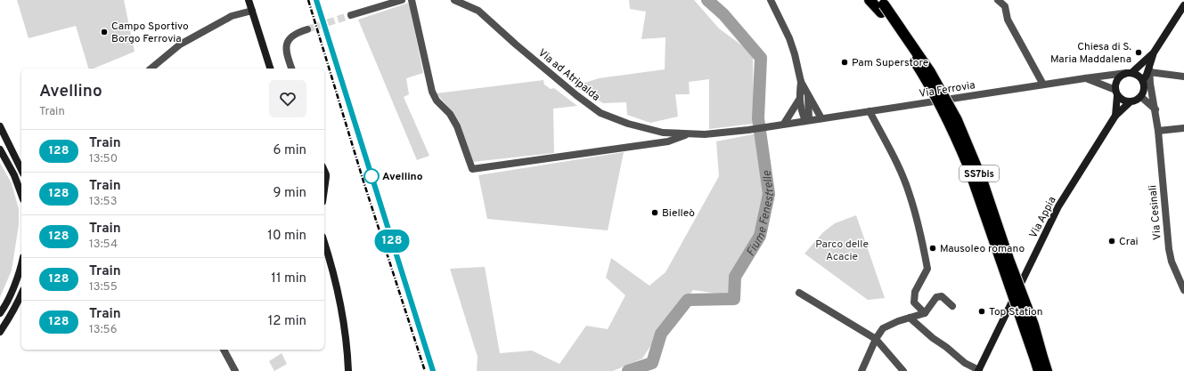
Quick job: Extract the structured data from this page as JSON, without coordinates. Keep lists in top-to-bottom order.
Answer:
{
  "streets": {
    "highway": ["SS7bis"],
    "street": [
      "Via ad Atripalda",
      "Via Ferrovia",
      "Via Cesinali",
      "Via Appia"
    ]
  },
  "crossings": [
    ["Via ad Atripalda", "Via Ferrovia"],
    ["Via Ferrovia", "Via Cesinali"],
    ["Via Ferrovia", "Via Appia"],
    ["Via Cesinali", "Via Appia"]
  ],
  "water": ["Fiume Fenestrelle"],
  "parks": ["Parco delle Acacie"],
  "places": [
    "Campo Sportivo Borgo Ferrovia",
    "Chiesa di S. Maria Maddalena",
    "Pam Superstore",
    "Avellino",
    "Bielleò",
    "Crai",
    "Mausoleo romano",
    "Top Station"
  ],
  "page": {
    "on_map": "128",
    "heading": ["Avellino", "Train"],
    "list": [
      {
        "mark": "128",
        "name": "Train",
        "note": "13:50",
        "value": "6 min"
      },
      {
        "mark": "128",
        "name": "Train",
        "note": "13:53",
        "value": "9 min"
      },
      {
        "mark": "128",
        "name": "Train",
        "note": "13:54",
        "value": "10 min"
      },
      {
        "mark": "128",
        "name": "Train",
        "note": "13:55",
        "value": "11 min"
      },
      {
        "mark": "128",
        "name": "Train",
        "note": "13:56",
        "value": "12 min"
      }
    ]
  }
}
